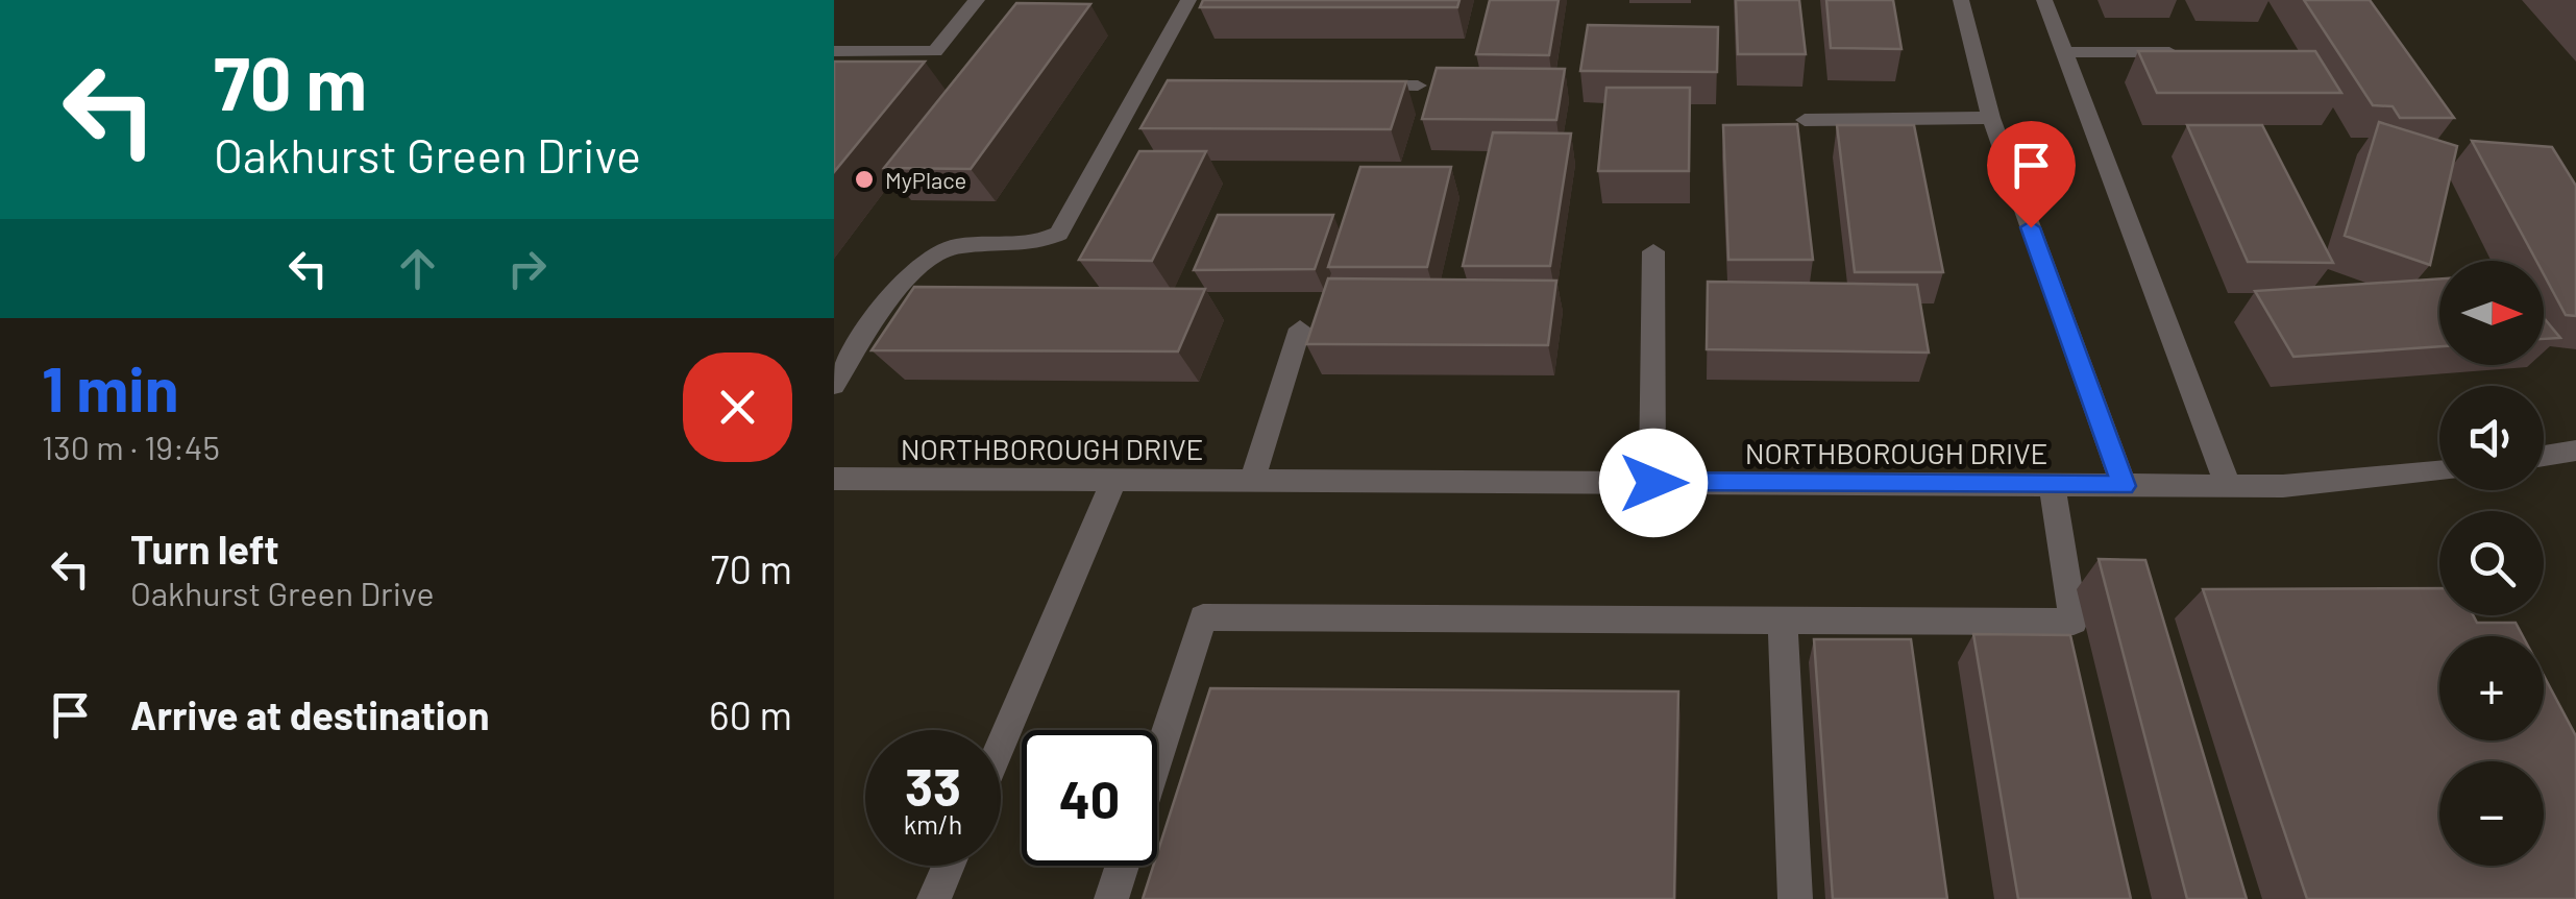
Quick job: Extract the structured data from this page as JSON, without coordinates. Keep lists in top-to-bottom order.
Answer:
{
  "streets": {
    "street": ["NORTHBOROUGH DRIVE"]
  },
  "places": ["MyPlace"],
  "north": "right",
  "page": {
    "turn": ["70 m", "Oakhurst Green Drive"],
    "map_buttons": ["+", "−"],
    "heading": ["1 min", "130 m · 19:45"],
    "list": [
      {
        "name": "Turn left",
        "note": "Oakhurst Green Drive",
        "value": "70 m"
      },
      {
        "name": "Arrive at destination",
        "value": "60 m"
      }
    ],
    "speed": "33 km/h",
    "limit": "40"
  }
}
